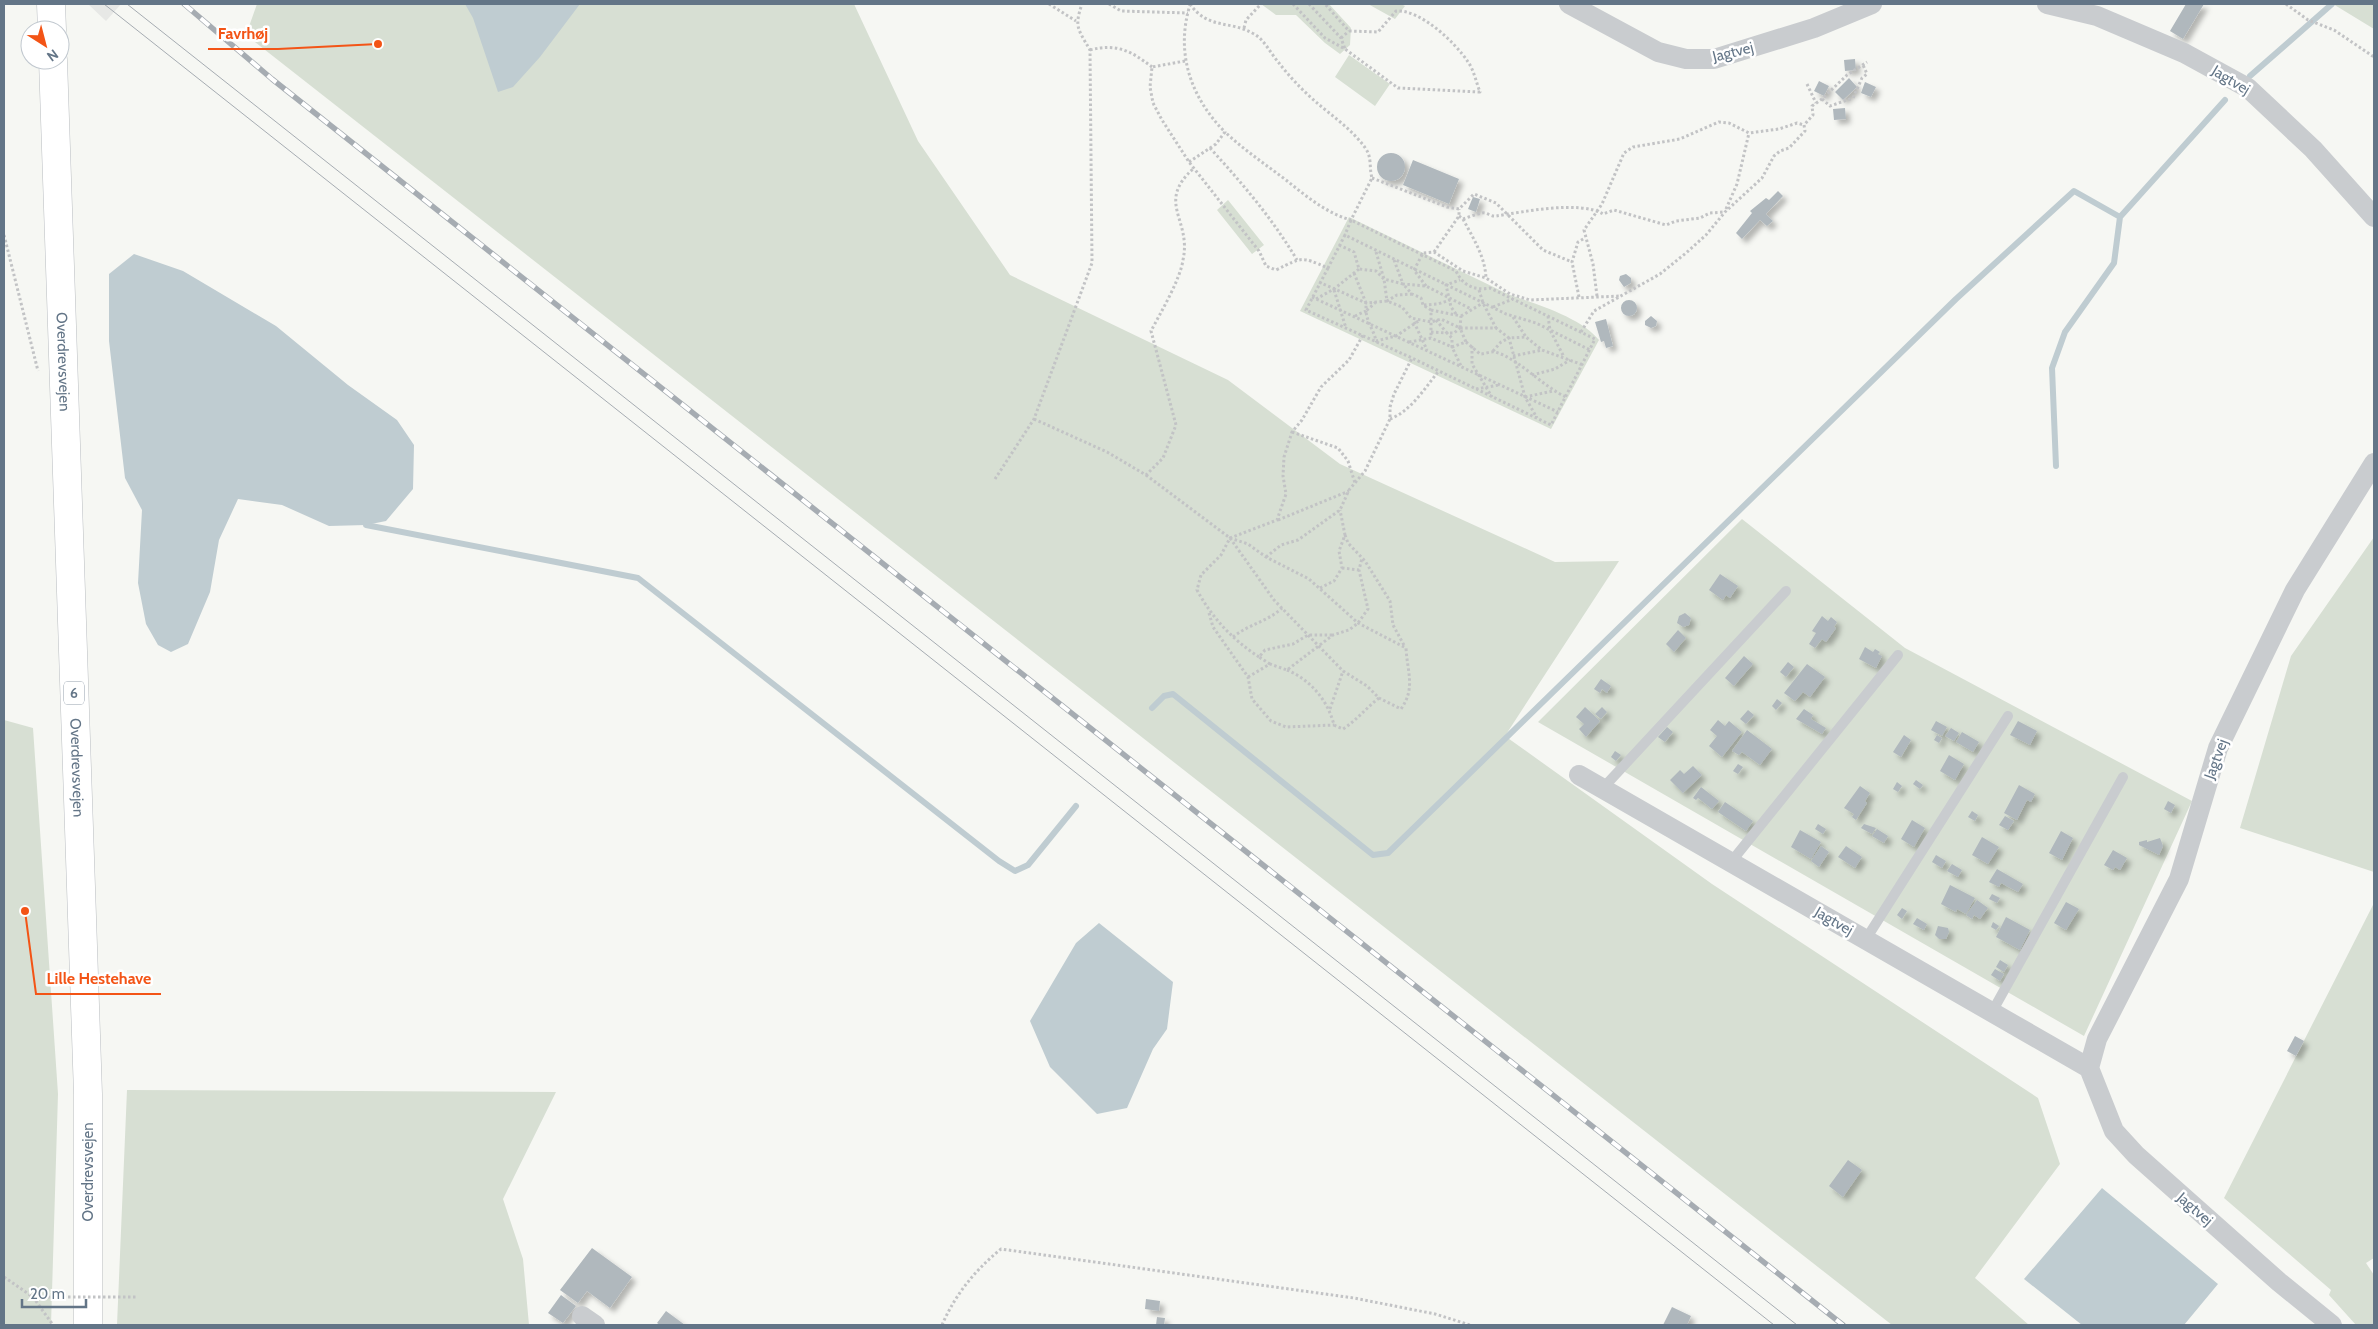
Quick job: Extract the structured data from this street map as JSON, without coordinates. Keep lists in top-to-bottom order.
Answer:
{
  "streets": {
    "main road": ["Overdrevsvejen", "6"],
    "street": ["Jagtvej"]
  },
  "places": ["Favrhøj", "Lille Hestehave"],
  "scale_bar": "20 m",
  "north": "bottom right"
}
